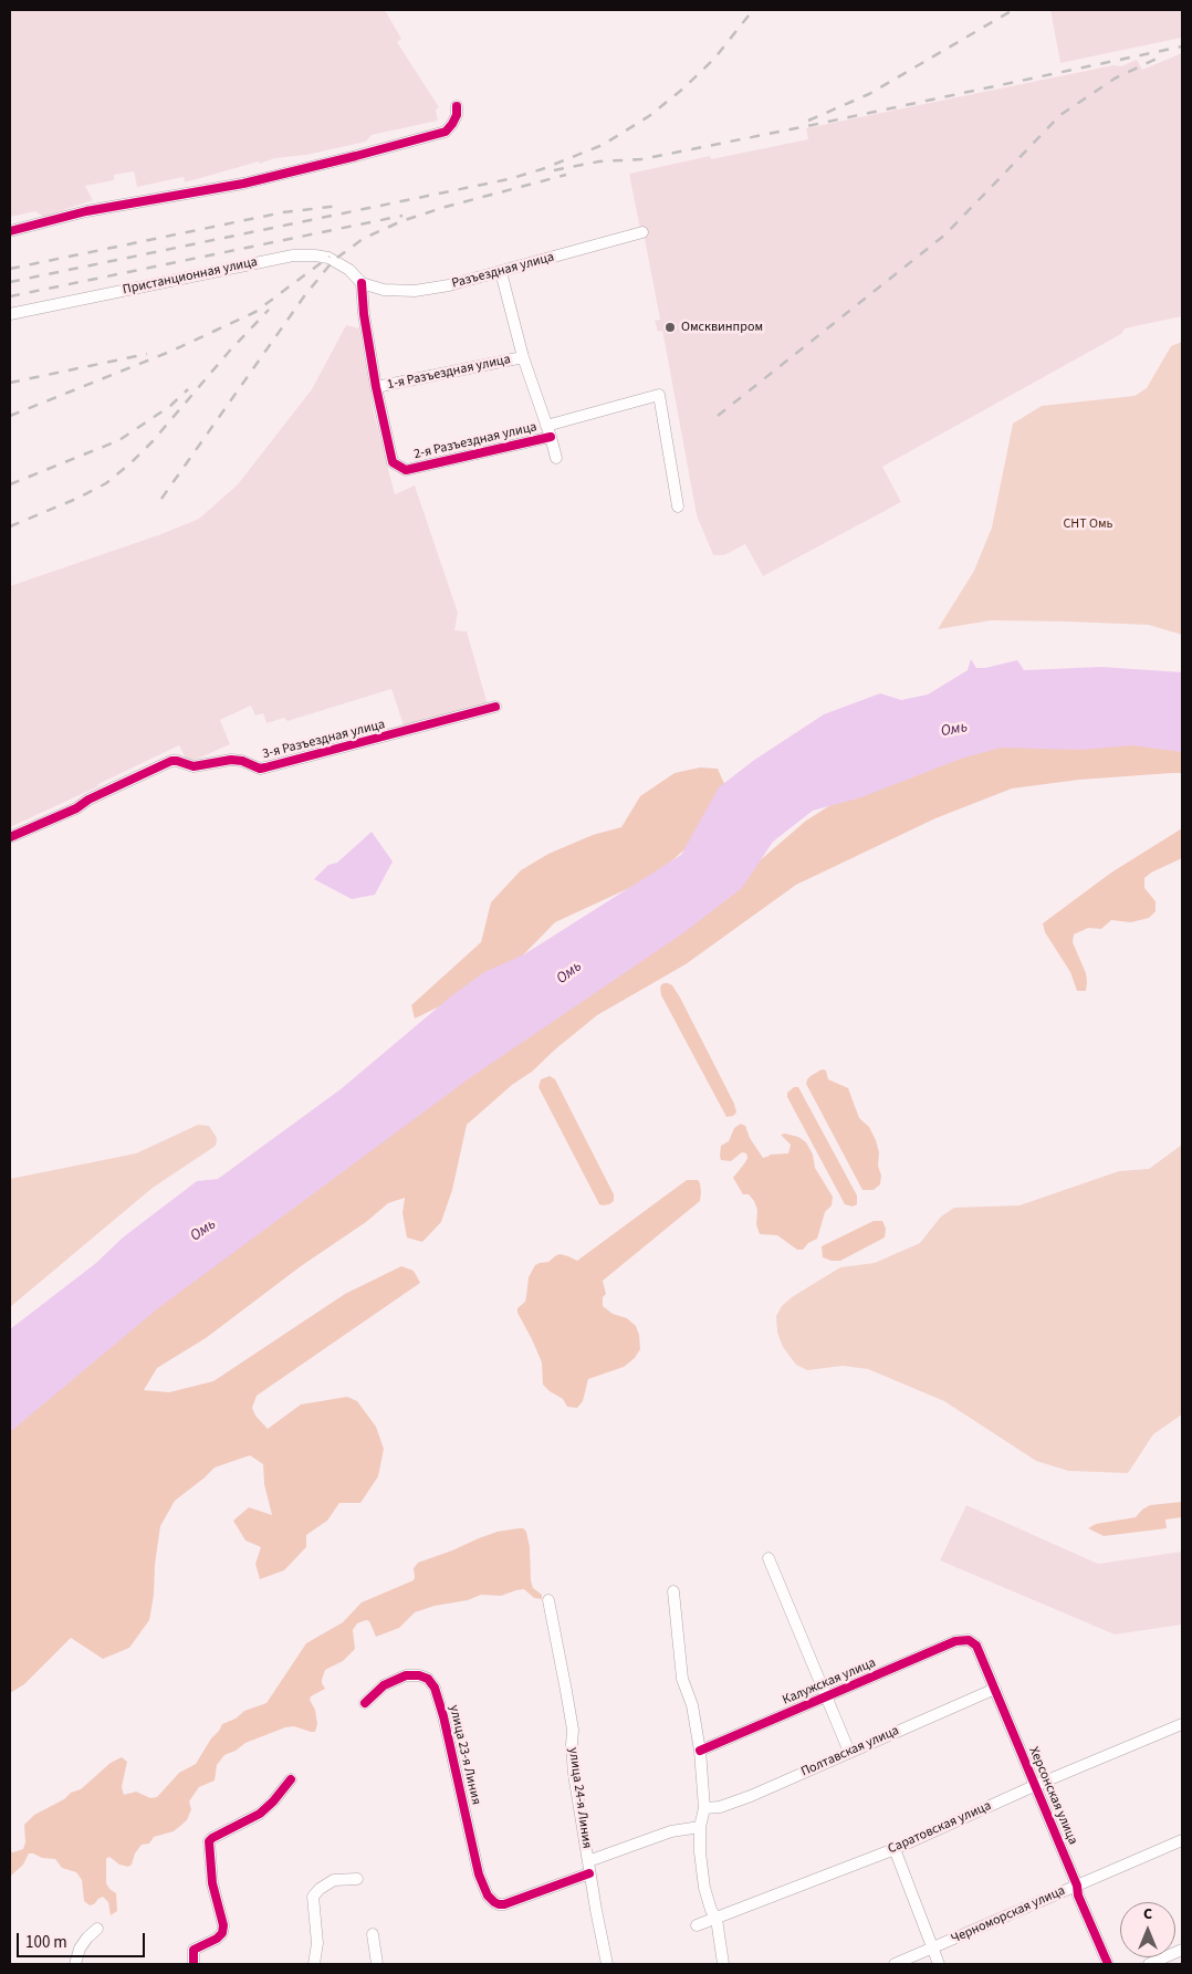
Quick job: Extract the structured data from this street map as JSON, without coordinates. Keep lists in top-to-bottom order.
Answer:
{
  "streets": {
    "street": [
      "Разъездная улица",
      "Пристанционная улица",
      "1-я Разъездная улица",
      "2-я Разъездная улица",
      "3-я Разъездная улица",
      "Калужская улица",
      "Полтавская улица",
      "улица 23-я Линия",
      "Херсонская улица",
      "улица 24-я Линия",
      "Саратовская улица",
      "Черноморская улица"
    ]
  },
  "crossings": [
    ["Разъездная улица", "Пристанционная улица"],
    ["1-я Разъездная улица", "2-я Разъездная улица"],
    ["Калужская улица", "Херсонская улица"],
    ["Полтавская улица", "Херсонская улица"],
    ["улица 23-я Линия", "улица 24-я Линия"],
    ["Херсонская улица", "Саратовская улица"],
    ["Херсонская улица", "Черноморская улица"]
  ],
  "water": ["Омь"],
  "parks": ["СНТ Омь"],
  "places": ["Омсквинпром"],
  "scale_bar": "100 m",
  "north": "top"
}
